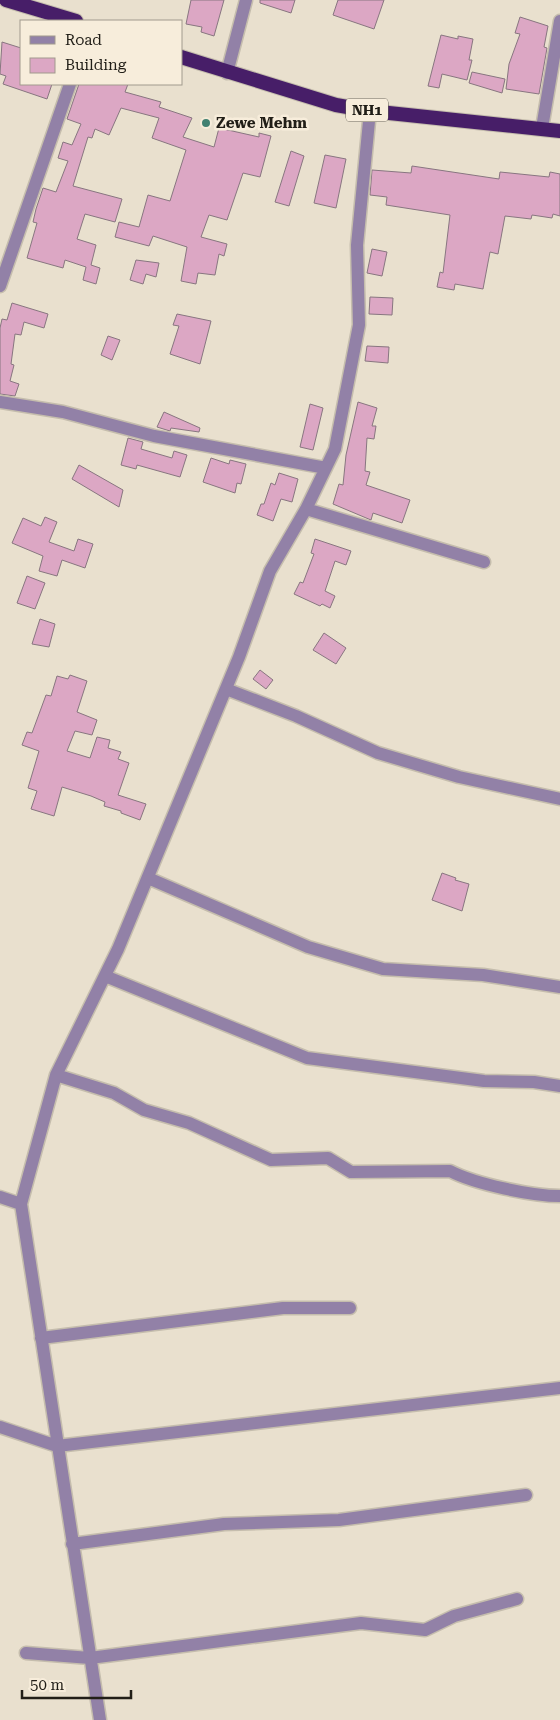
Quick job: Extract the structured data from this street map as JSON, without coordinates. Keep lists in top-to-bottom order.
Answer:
{
  "streets": {
    "highway": ["NH1"]
  },
  "places": ["Zewe Mehm"],
  "legend": ["Road", "Building"],
  "scale_bar": "50 m"
}
